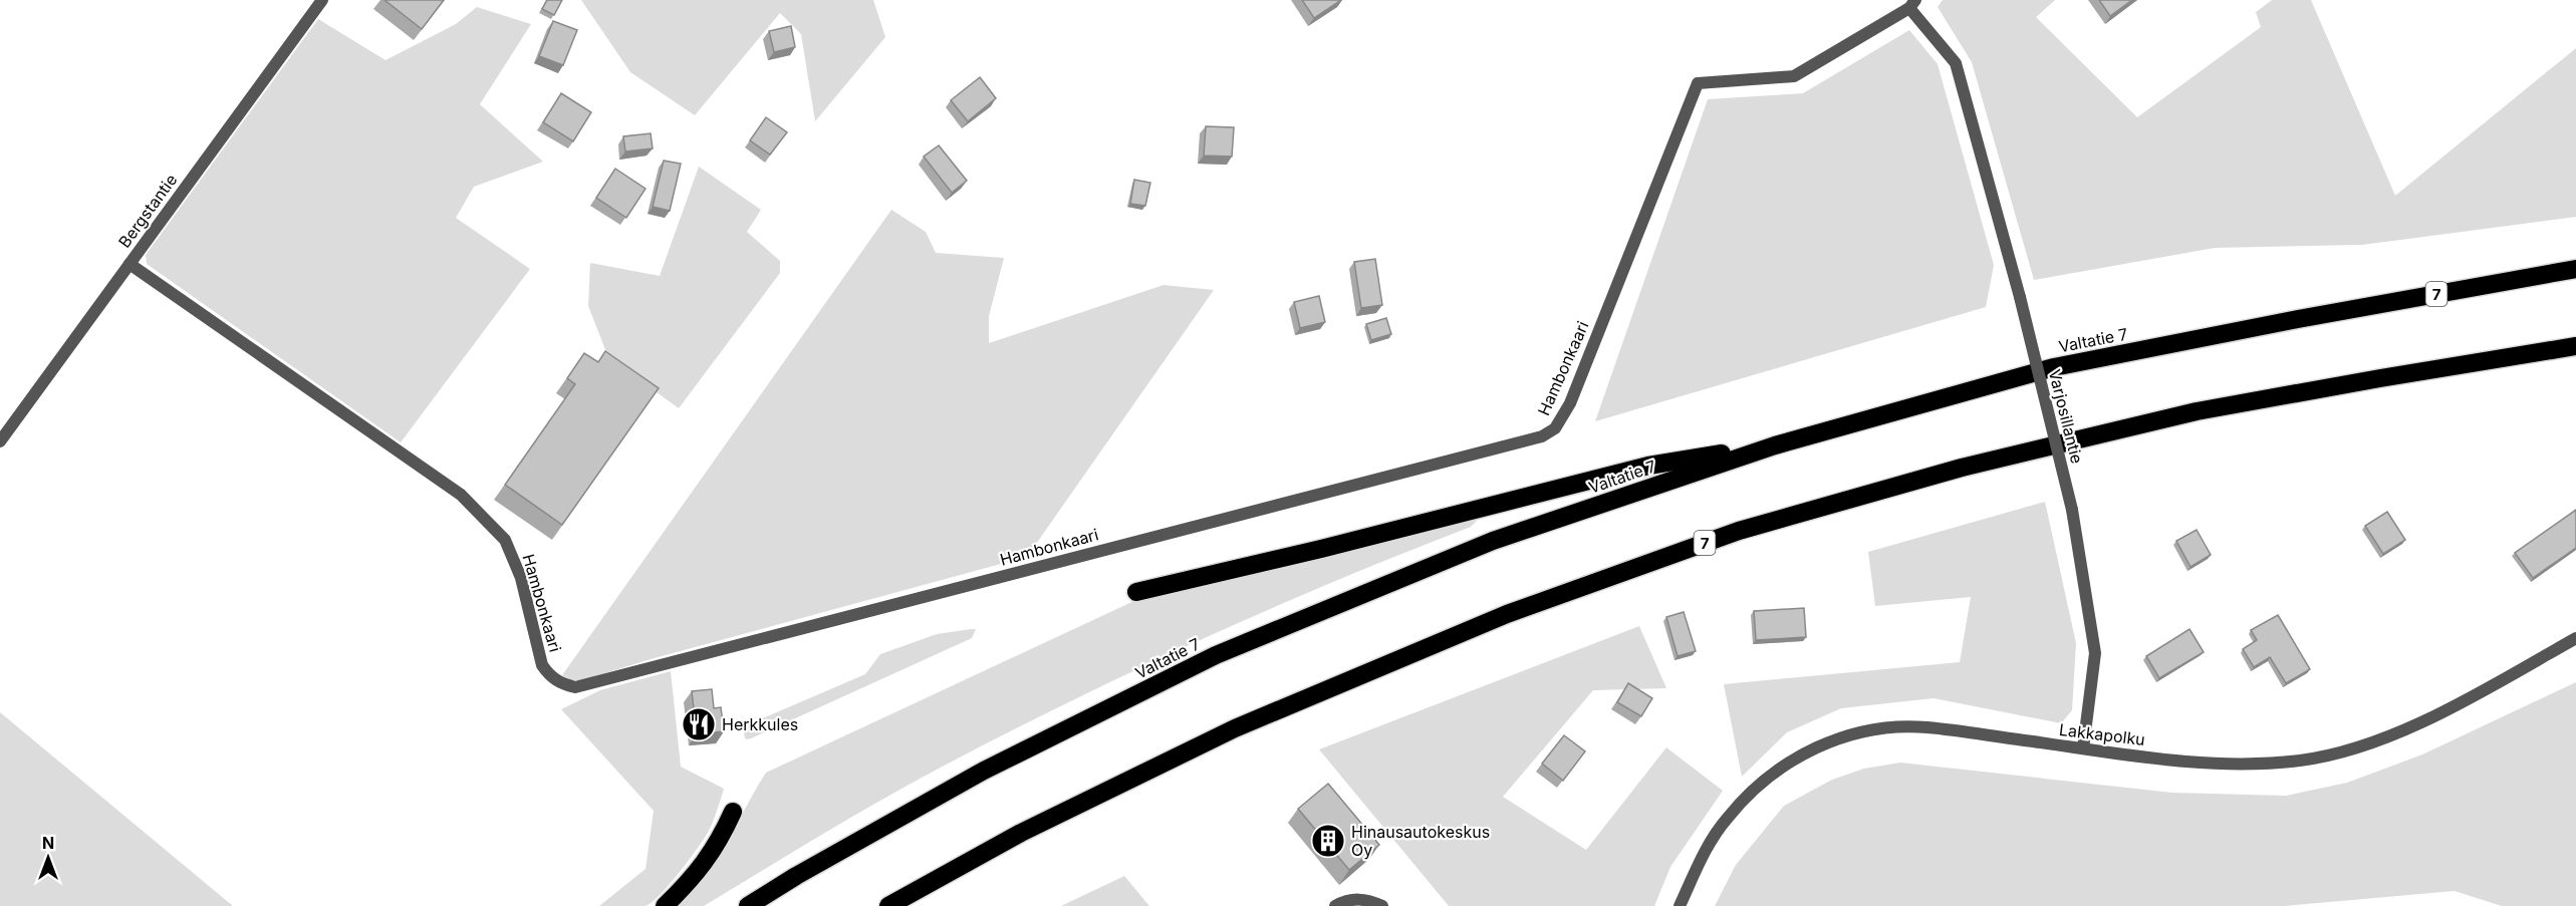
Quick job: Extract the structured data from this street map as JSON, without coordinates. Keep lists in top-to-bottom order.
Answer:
{
  "streets": {
    "highway": ["7", "Valtatie 7"],
    "street": [
      "Bergstantie",
      "Hambonkaari",
      "Varjosillantie",
      "Lakkapolku"
    ]
  },
  "crossings": [
    ["Bergstantie", "Hambonkaari"],
    ["Hambonkaari", "Varjosillantie"],
    ["Varjosillantie", "Lakkapolku"]
  ],
  "places": {
    "restaurant": ["Herkkules"],
    "building": ["Hinausautokeskus Oy"]
  },
  "north": "top"
}
